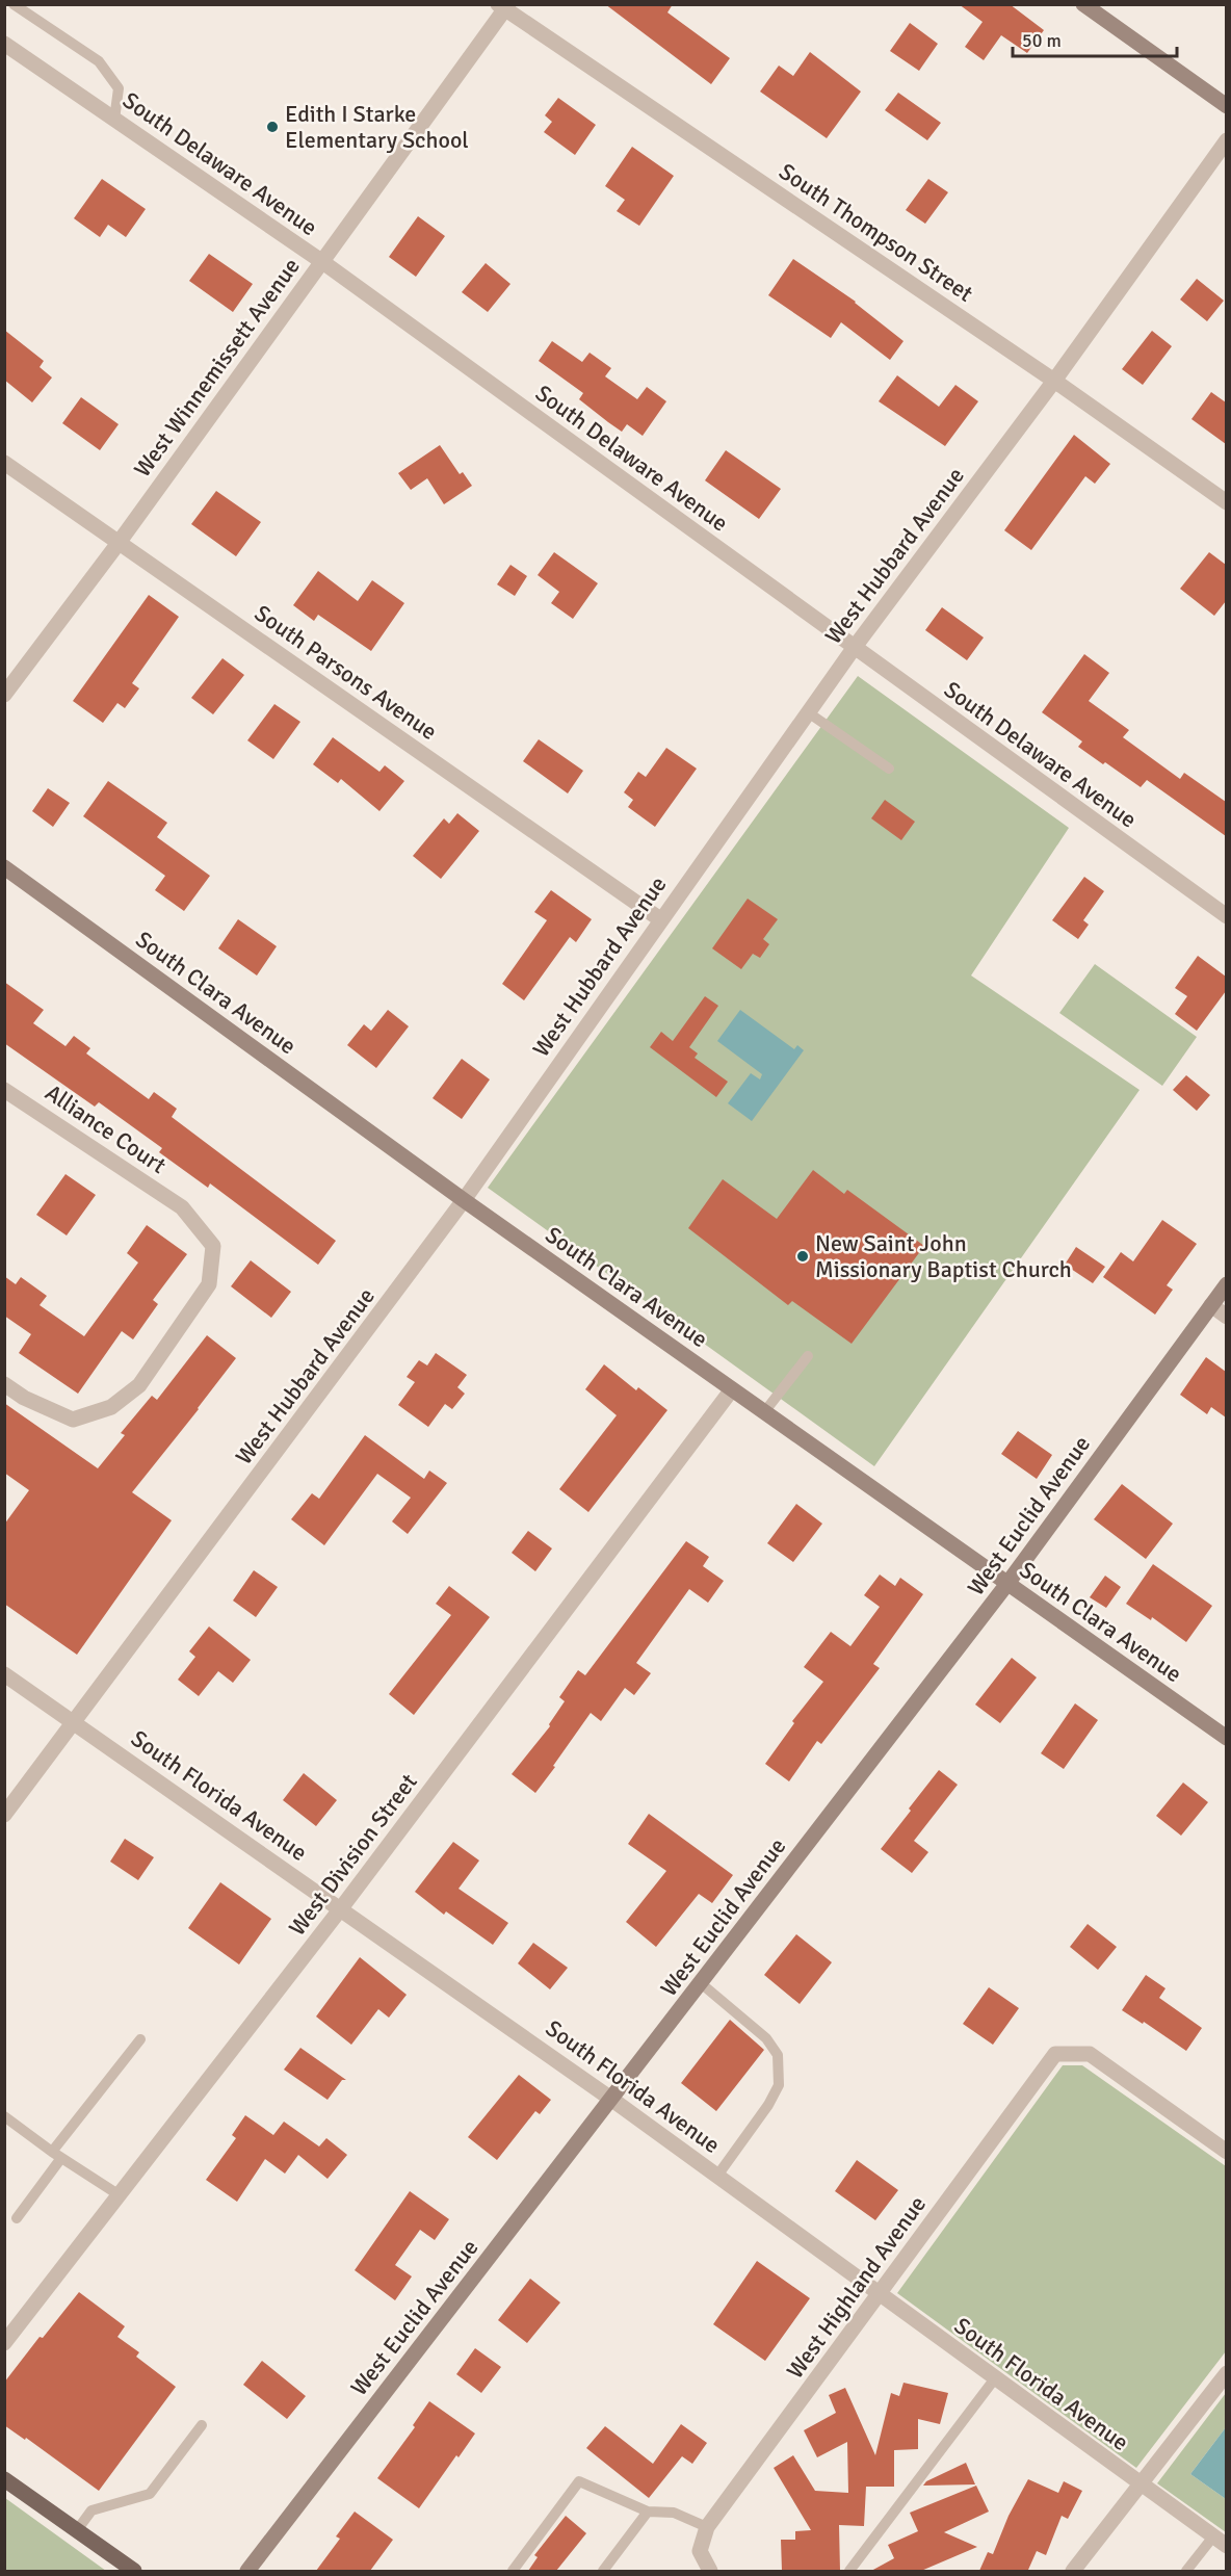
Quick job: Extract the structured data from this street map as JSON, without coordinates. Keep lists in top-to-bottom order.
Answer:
{
  "streets": {
    "street": [
      "South Delaware Avenue",
      "South Thompson Street",
      "West Winnemissett Avenue",
      "West Hubbard Avenue",
      "South Parsons Avenue",
      "South Clara Avenue",
      "Alliance Court",
      "West Euclid Avenue",
      "South Florida Avenue",
      "West Division Street",
      "West Highland Avenue"
    ]
  },
  "crossings": [
    ["South Delaware Avenue", "West Winnemissett Avenue"],
    ["South Delaware Avenue", "West Hubbard Avenue"],
    ["South Thompson Street", "West Winnemissett Avenue"],
    ["South Thompson Street", "West Hubbard Avenue"],
    ["West Winnemissett Avenue", "South Parsons Avenue"],
    ["West Hubbard Avenue", "South Parsons Avenue"],
    ["West Hubbard Avenue", "South Clara Avenue"],
    ["West Hubbard Avenue", "South Florida Avenue"],
    ["South Clara Avenue", "West Euclid Avenue"],
    ["South Clara Avenue", "West Division Street"],
    ["West Euclid Avenue", "South Florida Avenue"],
    ["South Florida Avenue", "West Division Street"],
    ["South Florida Avenue", "West Highland Avenue"]
  ],
  "places": ["Edith I Starke Elementary School", "New Saint John Missionary Baptist Church"],
  "scale_bar": "50 m"
}
